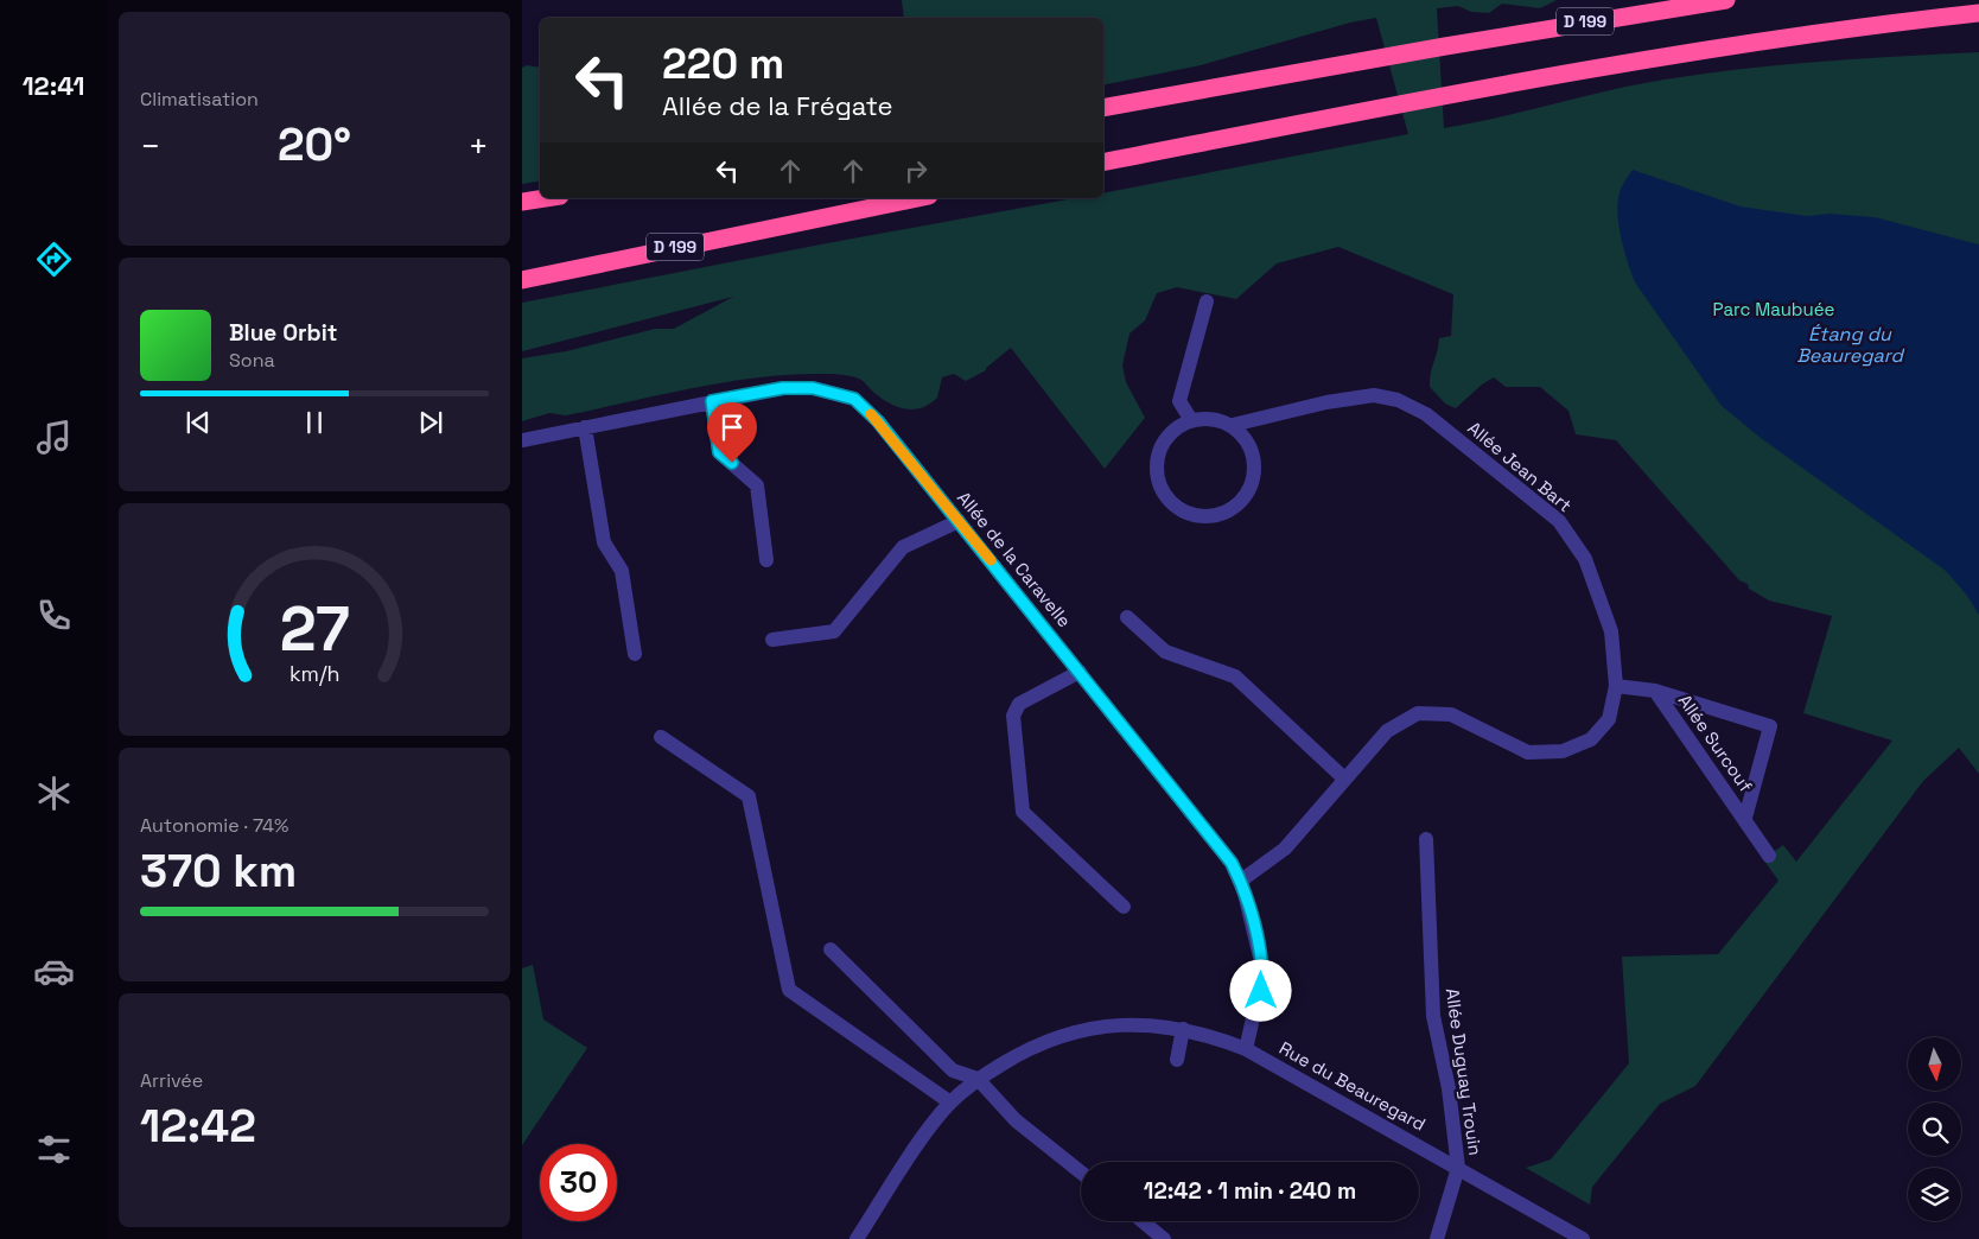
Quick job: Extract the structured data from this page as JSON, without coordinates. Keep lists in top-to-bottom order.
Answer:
{
  "streets": {
    "highway": ["D 199"],
    "street": [
      "Allée Jean Bart",
      "Allée de la Caravelle",
      "Allée Surcouf",
      "Allée Duguay Trouin",
      "Rue du Beauregard"
    ]
  },
  "crossings": [
    ["Allée Jean Bart", "Allée de la Caravelle"],
    ["Allée Jean Bart", "Allée Surcouf"],
    ["Allée de la Caravelle", "Rue du Beauregard"],
    ["Allée Duguay Trouin", "Rue du Beauregard"]
  ],
  "water": ["Étang du Beauregard"],
  "parks": ["Parc Maubuée"],
  "north": "bottom",
  "page": {
    "tabs": "12:41",
    "tile": [
      "Climatisation",
      ["Autonomie · 74%", "370 km"],
      ["Arrivée", "12:42"]
    ],
    "turn": ["220 m", "Allée de la Frégate"],
    "heat": ["−", "20°", "+"],
    "song": ["Blue Orbit", "Sona"],
    "limit": "30",
    "trip": "12:42 · 1 min · 240 m",
    "gauge": ["27", "km/h"]
  }
}
